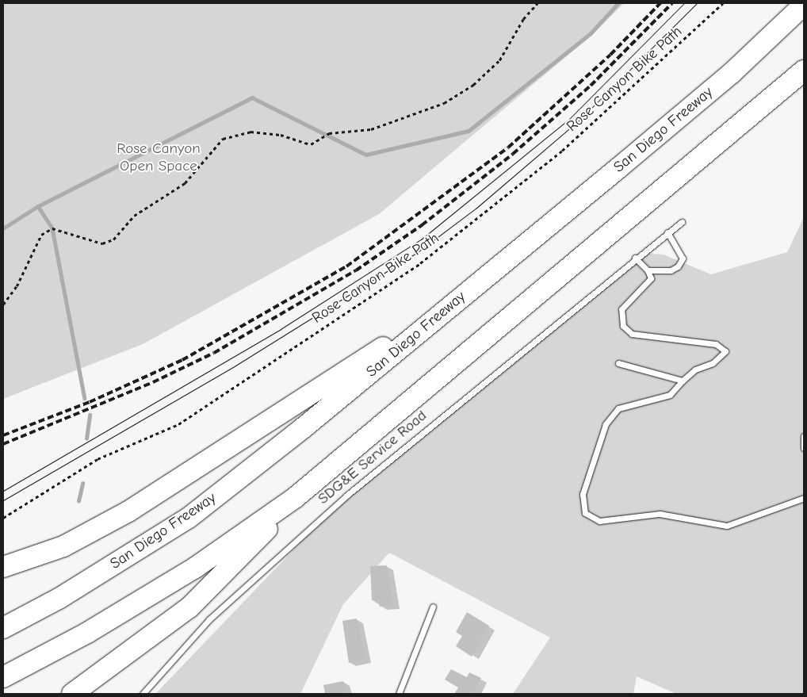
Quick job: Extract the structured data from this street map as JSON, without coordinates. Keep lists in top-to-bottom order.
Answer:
{
  "streets": {
    "highway": ["San Diego Freeway"],
    "lane": ["SDG&E Service Road"],
    "path": ["Rose Canyon Bike Path"]
  },
  "parks": ["Rose Canyon Open Space"]
}
